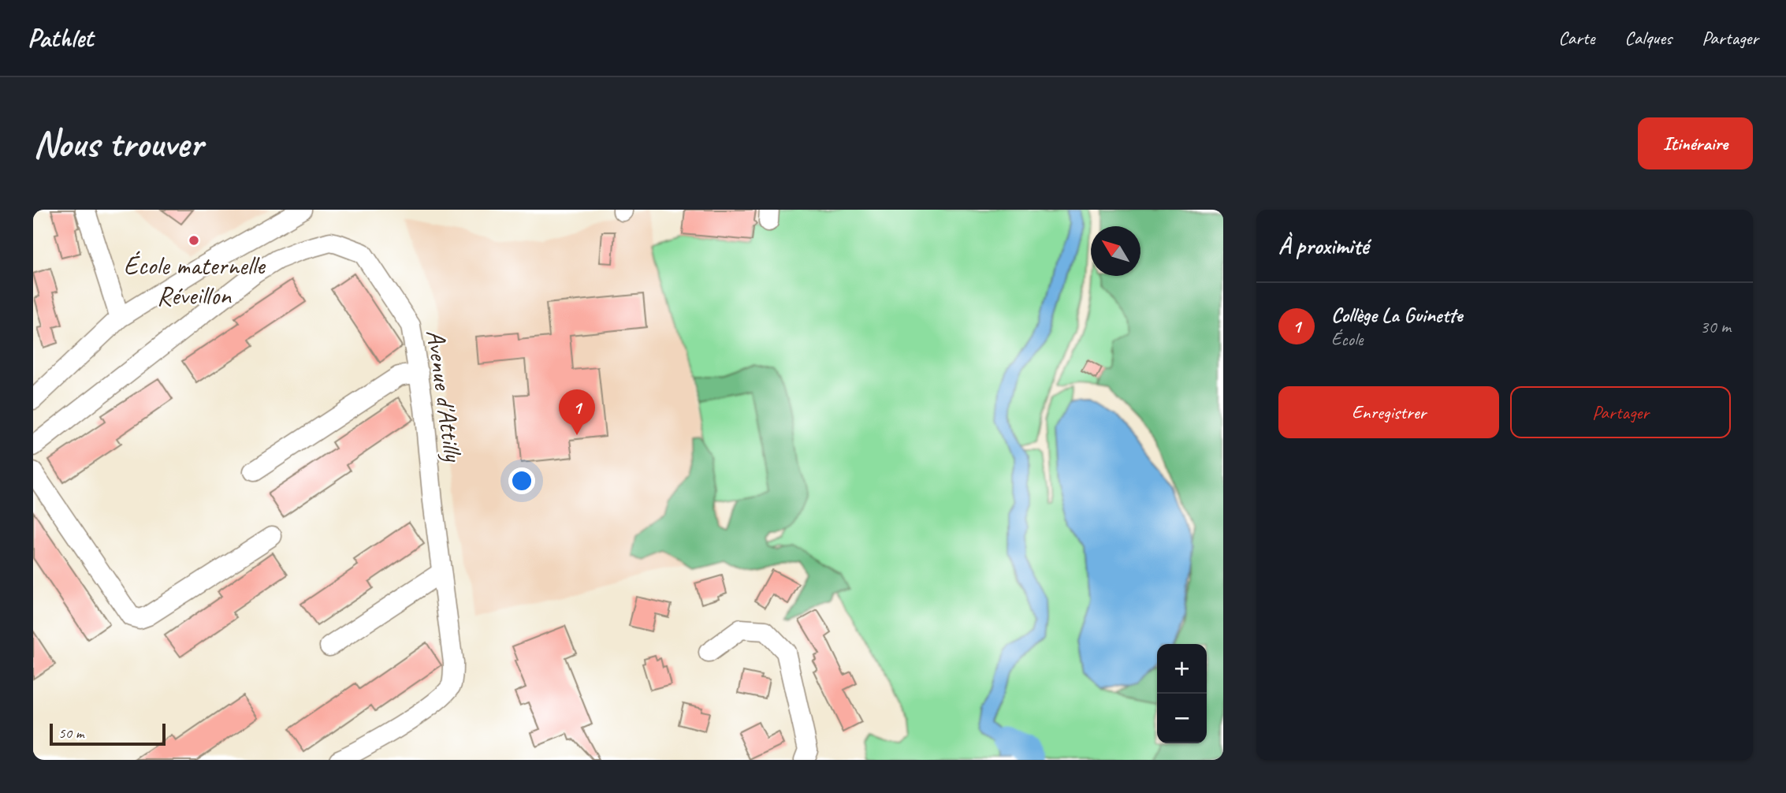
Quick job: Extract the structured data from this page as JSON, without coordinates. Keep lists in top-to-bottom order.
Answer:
{
  "streets": {
    "street": ["Avenue d'Attilly"]
  },
  "places": ["École maternelle Réveillon"],
  "scale_bar": "50 m",
  "north": "top left",
  "page": {
    "header": "Pathlet",
    "nav": ["Carte", "Calques", "Partager"],
    "buttons": [
      "Itinéraire",
      ["Enregistrer", "Partager"]
    ],
    "title": "Nous trouver",
    "heading": "À proximité",
    "list": [
      {
        "mark": "1",
        "name": "Collège La Guinette",
        "note": "École",
        "value": "30 m"
      }
    ],
    "pins": "1",
    "map_buttons": ["+", "−"],
    "scale": "50 m"
  }
}
